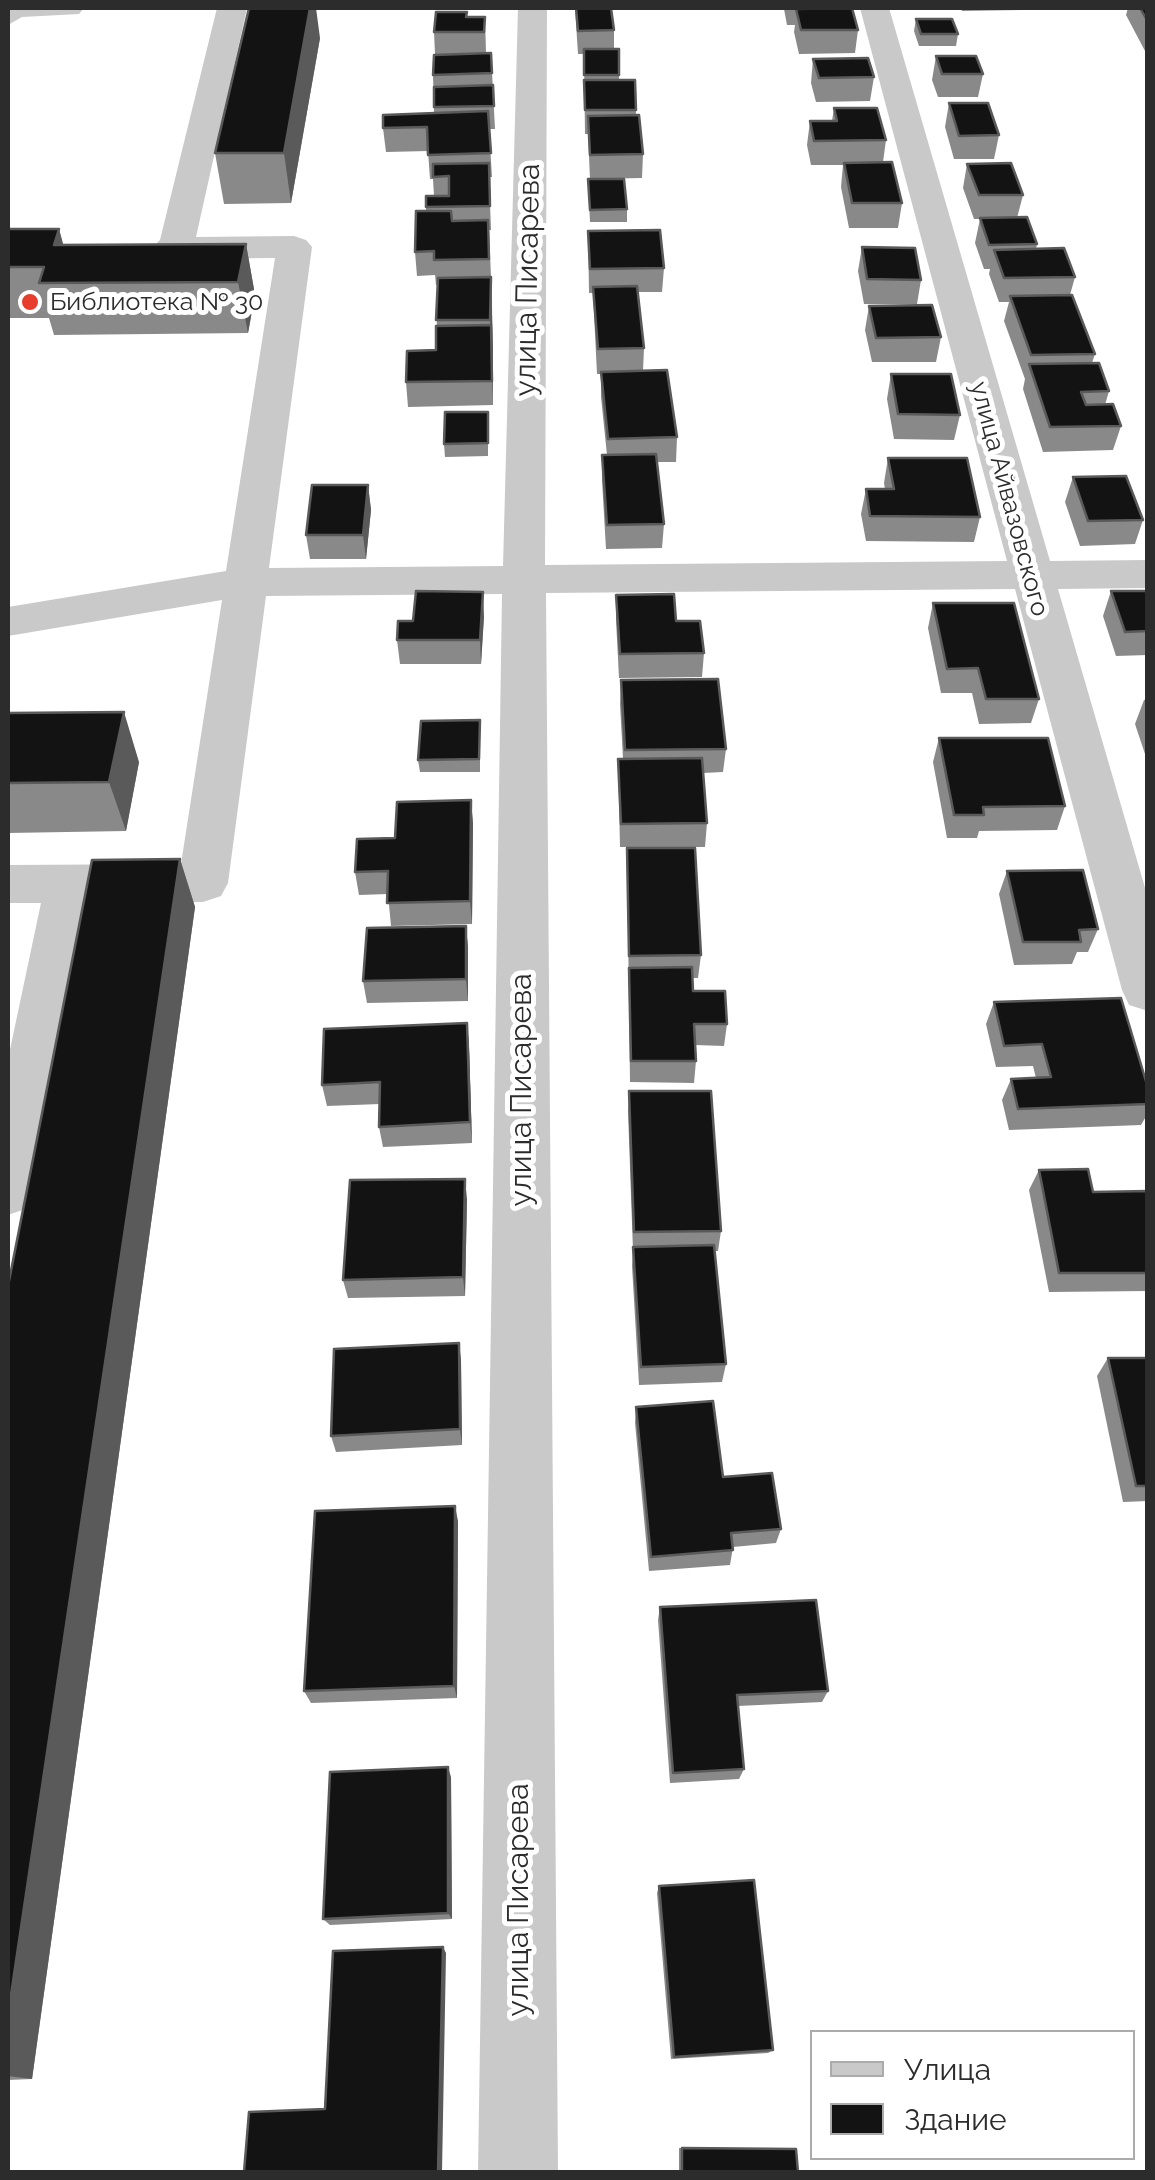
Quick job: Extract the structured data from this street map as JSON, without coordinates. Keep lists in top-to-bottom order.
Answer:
{
  "streets": {
    "street": ["улица Писарева", "улица Айвазовского"]
  },
  "places": ["Библиотека № 30"],
  "legend": ["Улица", "Здание"]
}
